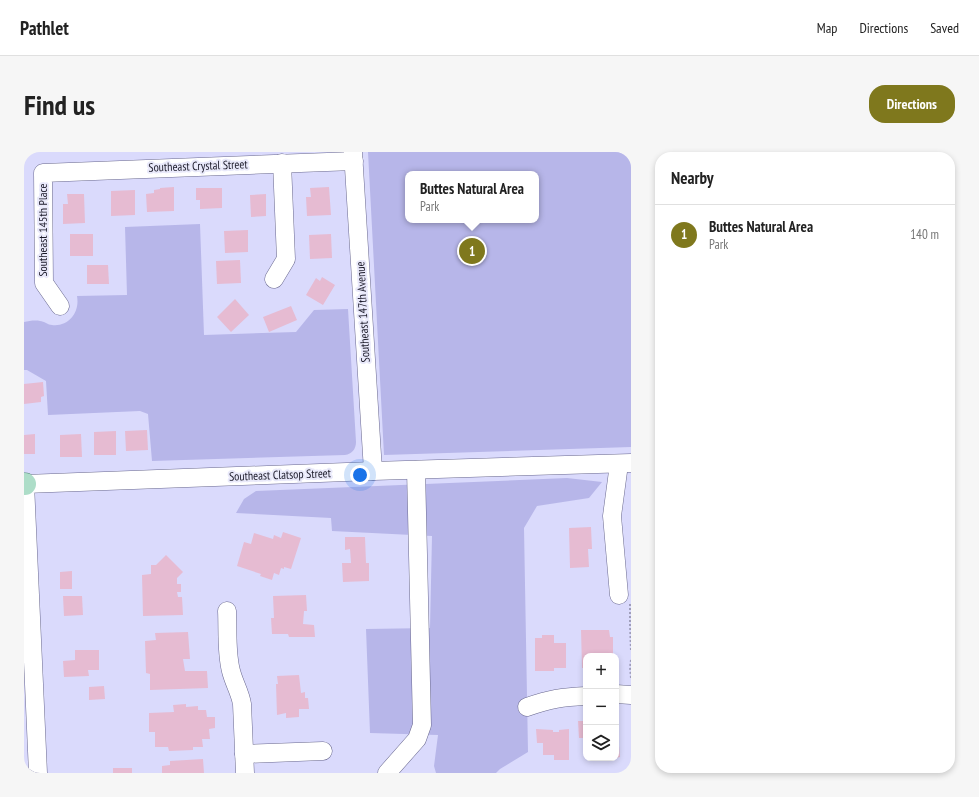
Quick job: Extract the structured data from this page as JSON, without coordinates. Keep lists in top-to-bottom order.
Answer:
{
  "streets": {
    "street": [
      "Southeast Crystal Street",
      "Southeast 145th Place",
      "Southeast 147th Avenue",
      "Southeast Clatsop Street"
    ]
  },
  "crossings": [
    ["Southeast Crystal Street", "Southeast 145th Place"],
    ["Southeast Crystal Street", "Southeast 147th Avenue"],
    ["Southeast 147th Avenue", "Southeast Clatsop Street"]
  ],
  "page": {
    "header": "Pathlet",
    "nav": ["Map", "Directions", "Saved"],
    "buttons": "Directions",
    "title": "Find us",
    "heading": "Nearby",
    "popup": ["Buttes Natural Area", "Park"],
    "list": [
      {
        "mark": "1",
        "name": "Buttes Natural Area",
        "note": "Park",
        "value": "140 m"
      }
    ],
    "pins": "1",
    "map_buttons": ["+", "−"]
  }
}
